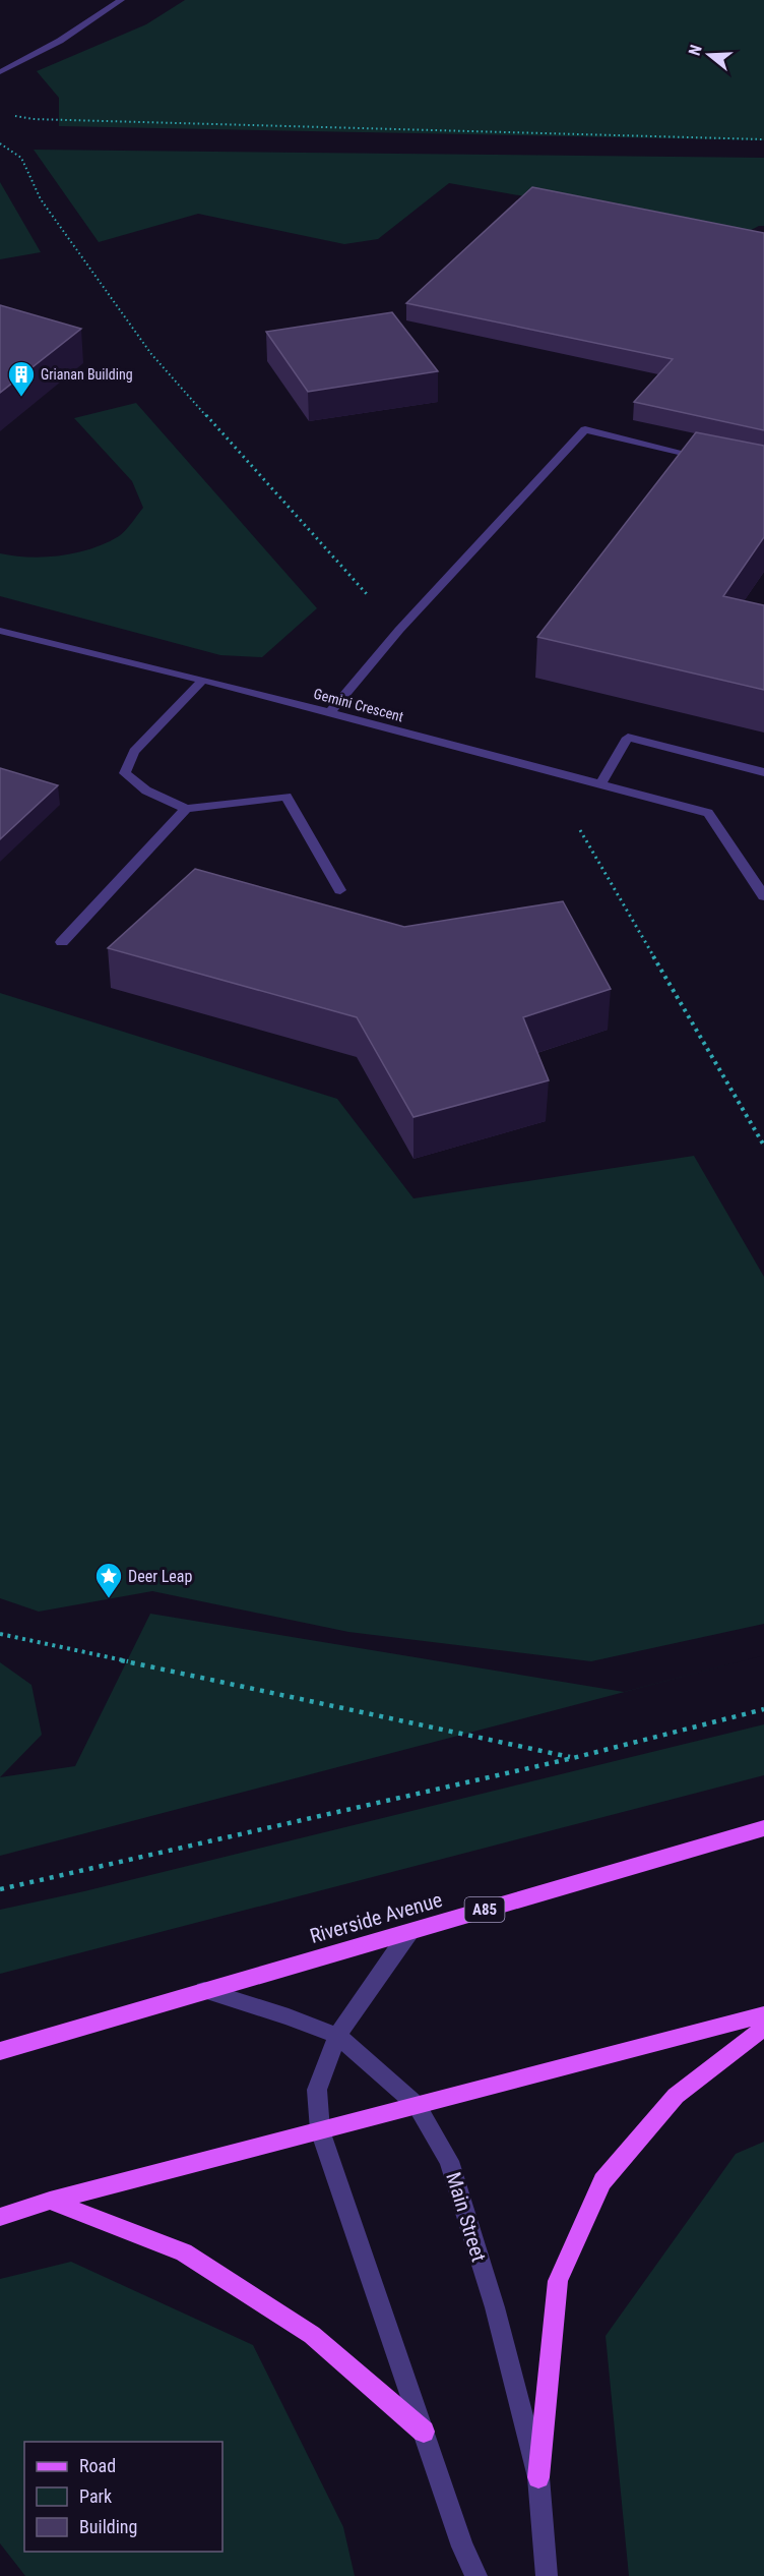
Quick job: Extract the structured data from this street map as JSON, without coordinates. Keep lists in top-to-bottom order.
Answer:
{
  "streets": {
    "main road": ["A85", "Riverside Avenue"],
    "street": ["Gemini Crescent", "Main Street"]
  },
  "crossings": [
    ["Riverside Avenue", "Main Street"]
  ],
  "places": {
    "building": ["Grianan Building"],
    "place": ["Deer Leap"]
  },
  "legend": ["Road", "Park", "Building"],
  "north": "left"
}
